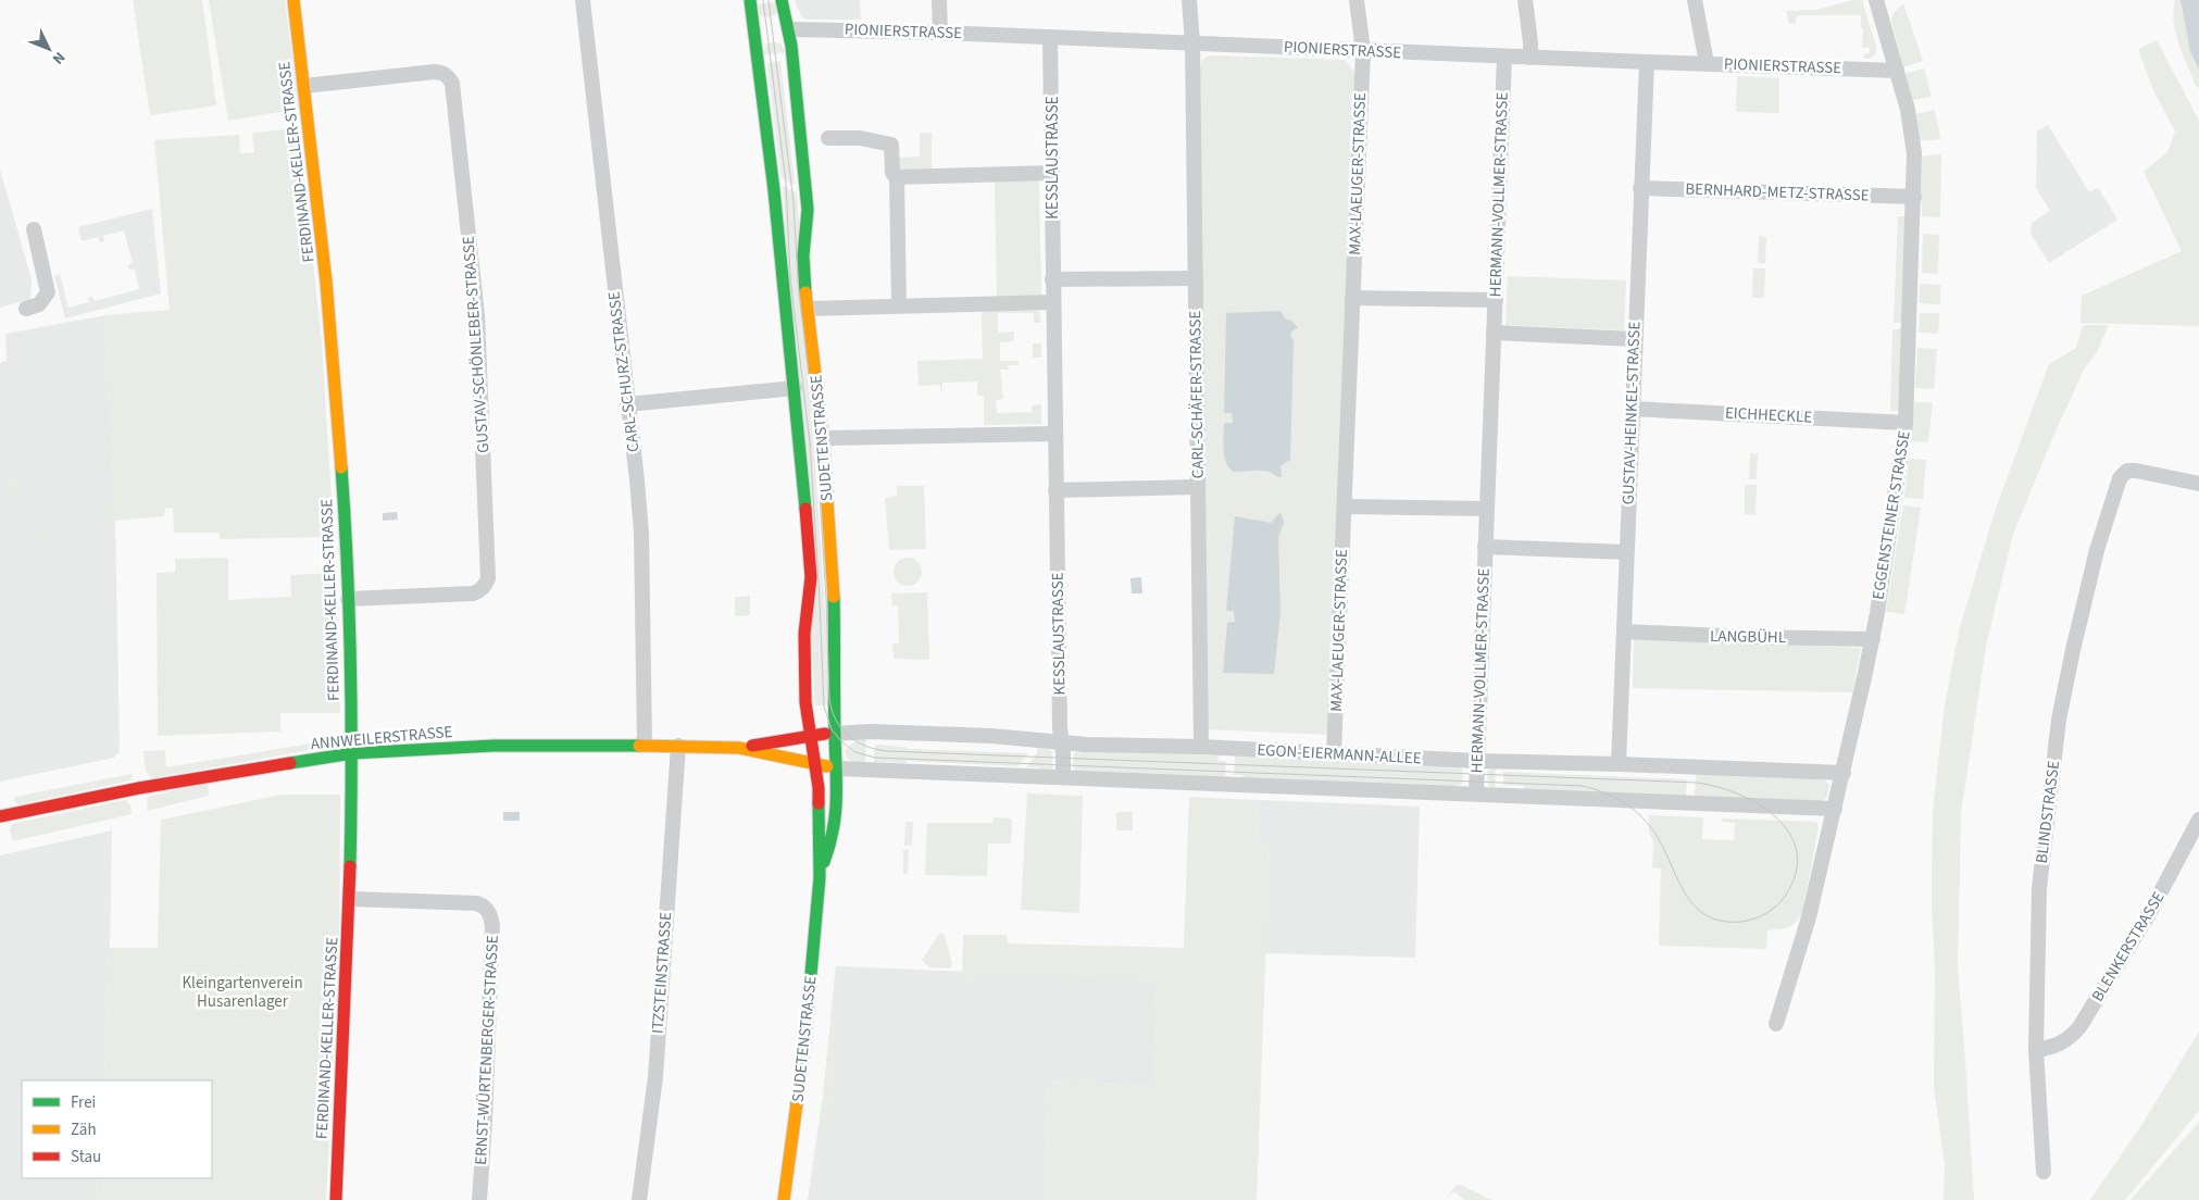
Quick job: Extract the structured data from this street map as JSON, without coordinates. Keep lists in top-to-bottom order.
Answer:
{
  "streets": {
    "street": [
      "PIONIERSTRASSE",
      "KESSLAUSTRASSE",
      "FERDINAND-KELLER-STRASSE",
      "MAX-LAEUGER-STRASSE",
      "BERNHARD-METZ-STRASSE",
      "HERMANN-VOLLMER-STRASSE",
      "GUSTAV-SCHÖNLEBER-STRASSE",
      "CARL-SCHURZ-STRASSE",
      "CARL-SCHÄFER-STRASSE",
      "GUSTAV-HEINKEL-STRASSE",
      "EICHHECKLE",
      "SUDETENSTRASSE",
      "EGGENSTEINER STRASSE",
      "LANGBÜHL",
      "ANNWEILERSTRASSE",
      "EGON-EIERMANN-ALLEE",
      "BLINDSTRASSE",
      "BLENKERSTRASSE",
      "ITZSTEINSTRASSE",
      "ERNST-WÜRTENBERGER-STRASSE"
    ]
  },
  "crossings": [
    ["PIONIERSTRASSE", "KESSLAUSTRASSE"],
    ["PIONIERSTRASSE", "MAX-LAEUGER-STRASSE"],
    ["PIONIERSTRASSE", "HERMANN-VOLLMER-STRASSE"],
    ["PIONIERSTRASSE", "CARL-SCHÄFER-STRASSE"],
    ["PIONIERSTRASSE", "GUSTAV-HEINKEL-STRASSE"],
    ["PIONIERSTRASSE", "SUDETENSTRASSE"],
    ["PIONIERSTRASSE", "EGGENSTEINER STRASSE"],
    ["KESSLAUSTRASSE", "EGON-EIERMANN-ALLEE"],
    ["FERDINAND-KELLER-STRASSE", "GUSTAV-SCHÖNLEBER-STRASSE"],
    ["FERDINAND-KELLER-STRASSE", "ANNWEILERSTRASSE"],
    ["FERDINAND-KELLER-STRASSE", "ERNST-WÜRTENBERGER-STRASSE"],
    ["MAX-LAEUGER-STRASSE", "EGON-EIERMANN-ALLEE"],
    ["BERNHARD-METZ-STRASSE", "GUSTAV-HEINKEL-STRASSE"],
    ["BERNHARD-METZ-STRASSE", "EGGENSTEINER STRASSE"],
    ["HERMANN-VOLLMER-STRASSE", "GUSTAV-HEINKEL-STRASSE"],
    ["HERMANN-VOLLMER-STRASSE", "EGON-EIERMANN-ALLEE"],
    ["CARL-SCHURZ-STRASSE", "SUDETENSTRASSE"],
    ["CARL-SCHURZ-STRASSE", "ANNWEILERSTRASSE"],
    ["CARL-SCHÄFER-STRASSE", "EGON-EIERMANN-ALLEE"],
    ["GUSTAV-HEINKEL-STRASSE", "EICHHECKLE"],
    ["GUSTAV-HEINKEL-STRASSE", "LANGBÜHL"],
    ["GUSTAV-HEINKEL-STRASSE", "EGON-EIERMANN-ALLEE"],
    ["EICHHECKLE", "EGGENSTEINER STRASSE"],
    ["SUDETENSTRASSE", "ANNWEILERSTRASSE"],
    ["SUDETENSTRASSE", "EGON-EIERMANN-ALLEE"],
    ["EGGENSTEINER STRASSE", "LANGBÜHL"],
    ["EGGENSTEINER STRASSE", "EGON-EIERMANN-ALLEE"],
    ["ANNWEILERSTRASSE", "EGON-EIERMANN-ALLEE"],
    ["ANNWEILERSTRASSE", "ITZSTEINSTRASSE"],
    ["BLINDSTRASSE", "BLENKERSTRASSE"]
  ],
  "parks": ["Kleingartenverein Husarenlager"],
  "legend": ["Frei", "Zäh", "Stau"],
  "north": "bottom right"
}
